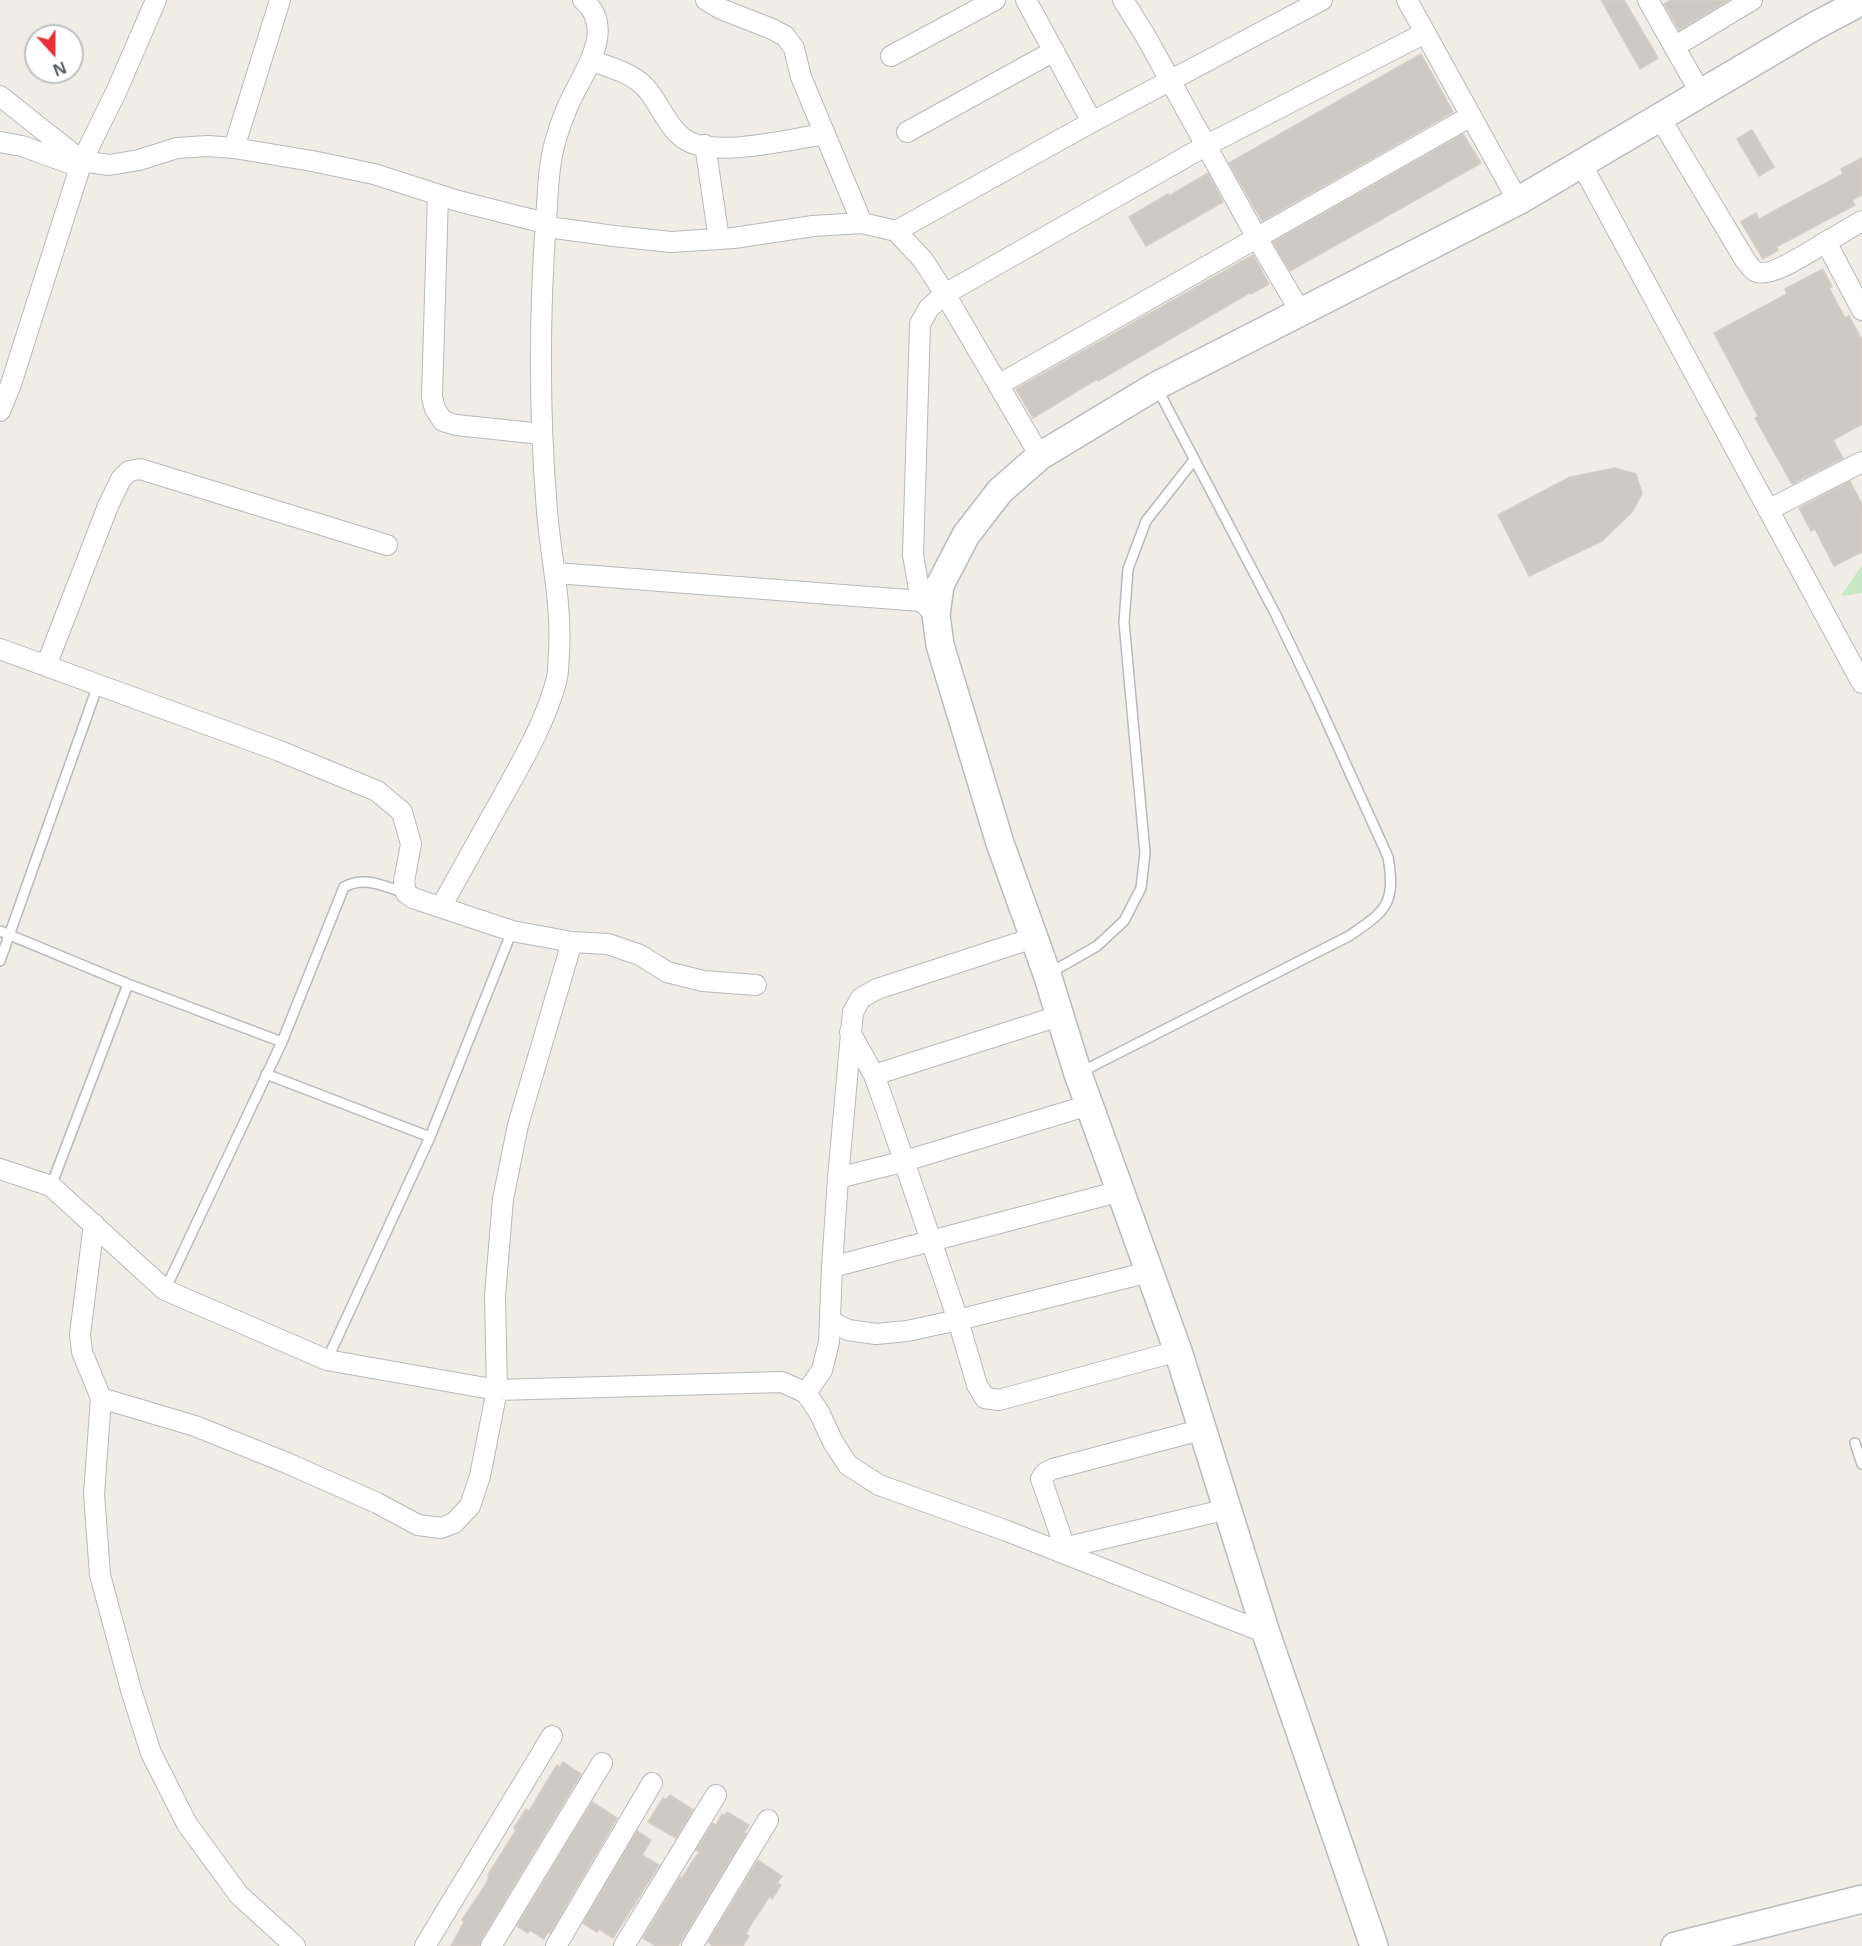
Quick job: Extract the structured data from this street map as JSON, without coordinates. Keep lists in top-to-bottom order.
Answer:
{
  "north": "bottom"
}
